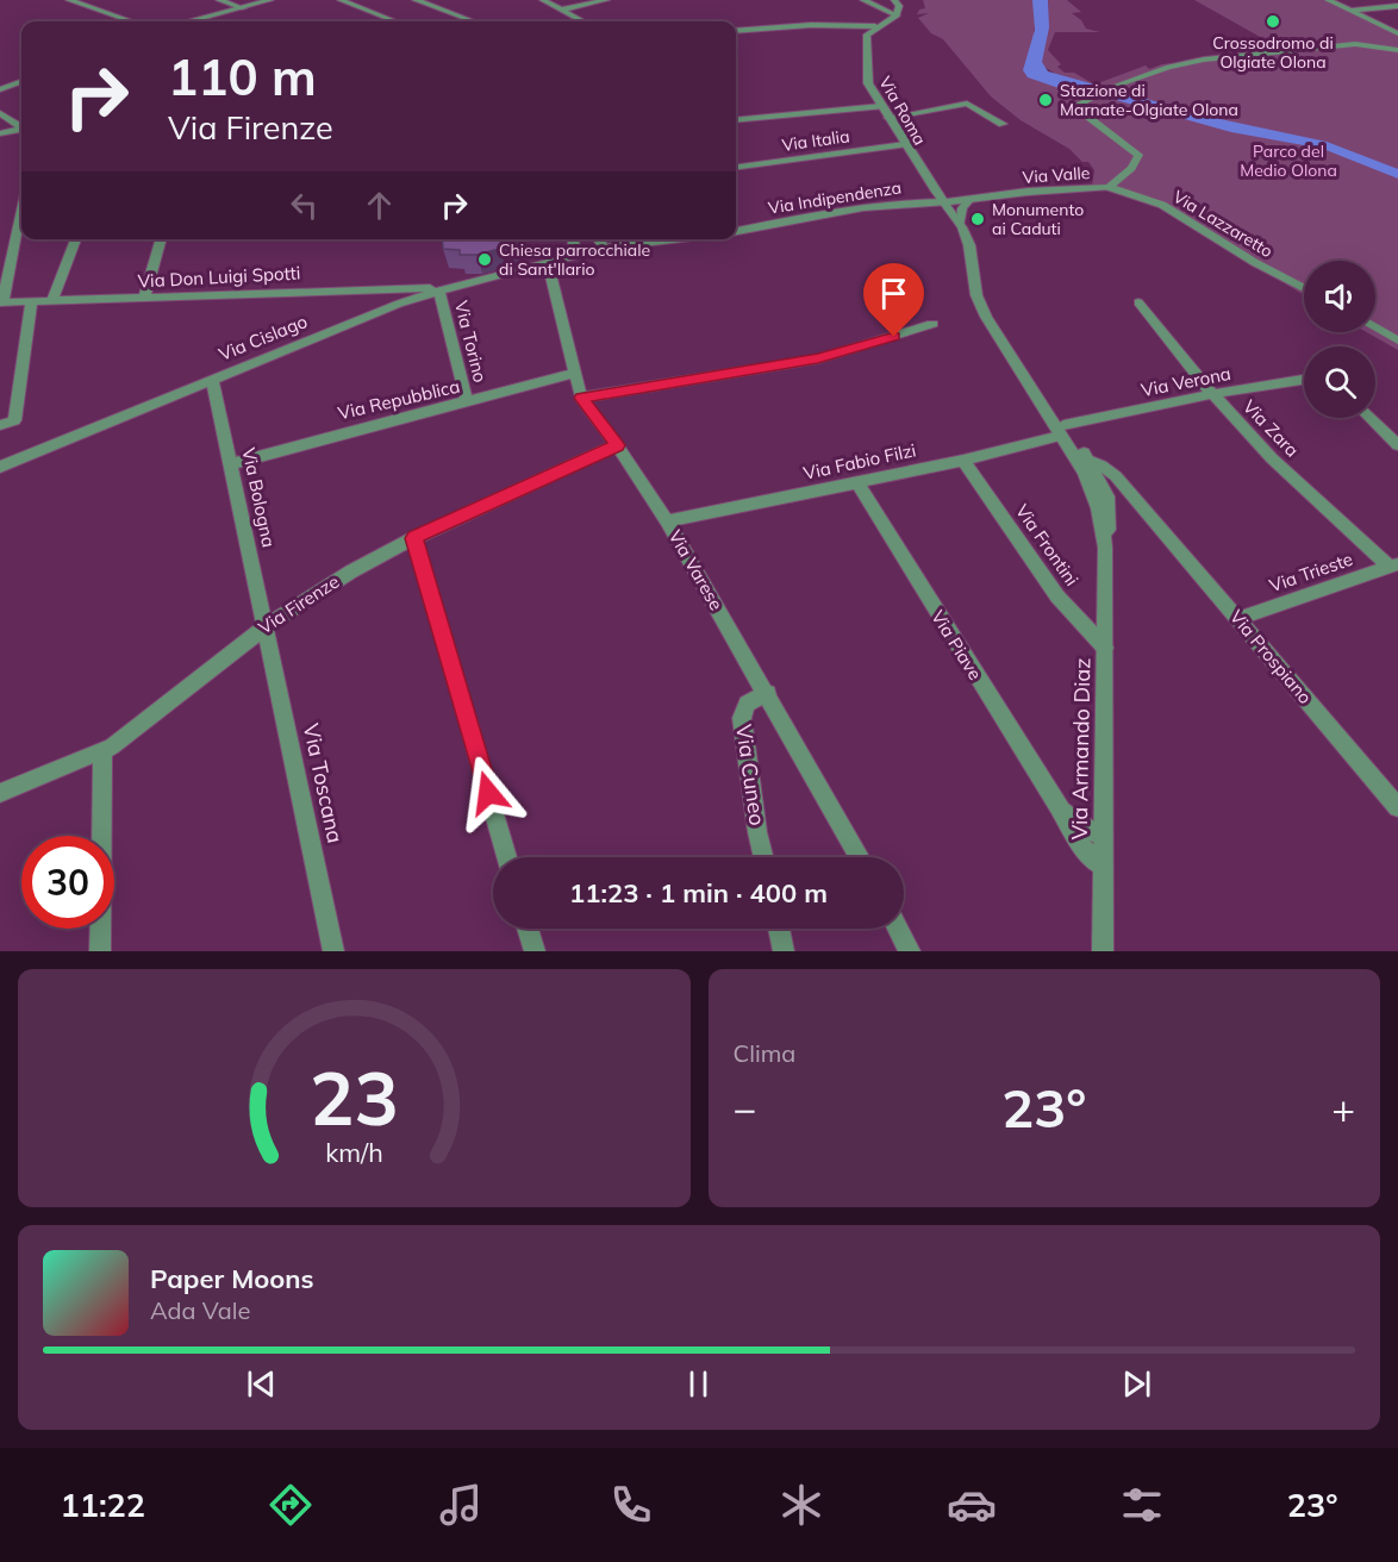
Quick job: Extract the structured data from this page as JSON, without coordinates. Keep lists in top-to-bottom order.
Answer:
{
  "streets": {
    "street": [
      "Via Roma",
      "Via Italia",
      "Via Valle",
      "Via Indipendenza",
      "Via Lazzaretto",
      "Via Don Luigi Spotti",
      "Via Cislago",
      "Via Torino",
      "Via Verona",
      "Via Repubblica",
      "Via Zara",
      "Via Fabio Filzi",
      "Via Bologna",
      "Via Frontini",
      "Via Varese",
      "Via Trieste",
      "Via Firenze",
      "Via Piave",
      "Via Prospiano",
      "Via Armando Diaz",
      "Via Cuneo",
      "Via Toscana"
    ]
  },
  "crossings": [
    ["Via Roma", "Via Italia"],
    ["Via Roma", "Via Valle"],
    ["Via Roma", "Via Indipendenza"],
    ["Via Roma", "Via Prospiano"],
    ["Via Valle", "Via Indipendenza"],
    ["Via Valle", "Via Lazzaretto"],
    ["Via Valle", "Via Prospiano"],
    ["Via Indipendenza", "Via Prospiano"],
    ["Via Don Luigi Spotti", "Via Cislago"],
    ["Via Don Luigi Spotti", "Via Torino"],
    ["Via Cislago", "Via Torino"],
    ["Via Cislago", "Via Bologna"],
    ["Via Cislago", "Via Varese"],
    ["Via Torino", "Via Repubblica"],
    ["Via Verona", "Via Zara"],
    ["Via Verona", "Via Fabio Filzi"],
    ["Via Verona", "Via Prospiano"],
    ["Via Verona", "Via Armando Diaz"],
    ["Via Repubblica", "Via Bologna"],
    ["Via Repubblica", "Via Varese"],
    ["Via Zara", "Via Trieste"],
    ["Via Fabio Filzi", "Via Frontini"],
    ["Via Fabio Filzi", "Via Varese"],
    ["Via Fabio Filzi", "Via Piave"],
    ["Via Fabio Filzi", "Via Prospiano"],
    ["Via Fabio Filzi", "Via Armando Diaz"],
    ["Via Bologna", "Via Firenze"],
    ["Via Bologna", "Via Toscana"],
    ["Via Frontini", "Via Armando Diaz"],
    ["Via Varese", "Via Firenze"],
    ["Via Varese", "Via Cuneo"],
    ["Via Trieste", "Via Prospiano"],
    ["Via Firenze", "Via Toscana"],
    ["Via Piave", "Via Armando Diaz"],
    ["Via Prospiano", "Via Armando Diaz"]
  ],
  "parks": ["Parco del Medio Olona"],
  "places": [
    "Crossodromo di Olgiate Olona",
    "Stazione di Marnate-Olgiate Olona",
    "Monumento ai Caduti",
    "Chiesa parrocchiale di Sant'Ilario"
  ],
  "page": {
    "turn": ["110 m", "Via Firenze"],
    "limit": "30",
    "trip": "11:23 · 1 min · 400 m",
    "tile": "Clima",
    "heat": ["−", "23°", "+"],
    "song": ["Paper Moons", "Ada Vale"],
    "tabs": ["11:22", "23°"],
    "gauge": ["23", "km/h"]
  }
}
